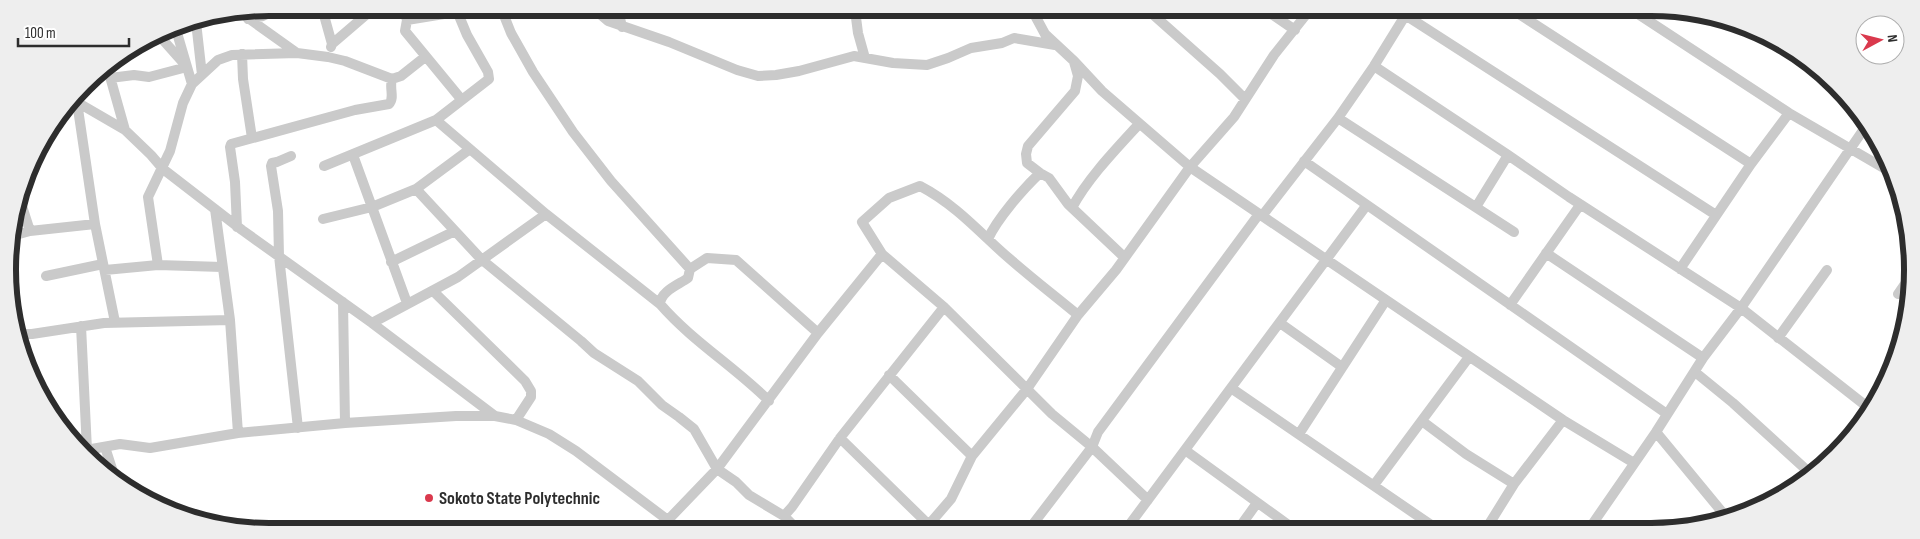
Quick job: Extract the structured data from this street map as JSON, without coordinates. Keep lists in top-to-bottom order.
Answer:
{
  "places": ["Sokoto State Polytechnic"],
  "scale_bar": "100 m",
  "north": "right"
}
